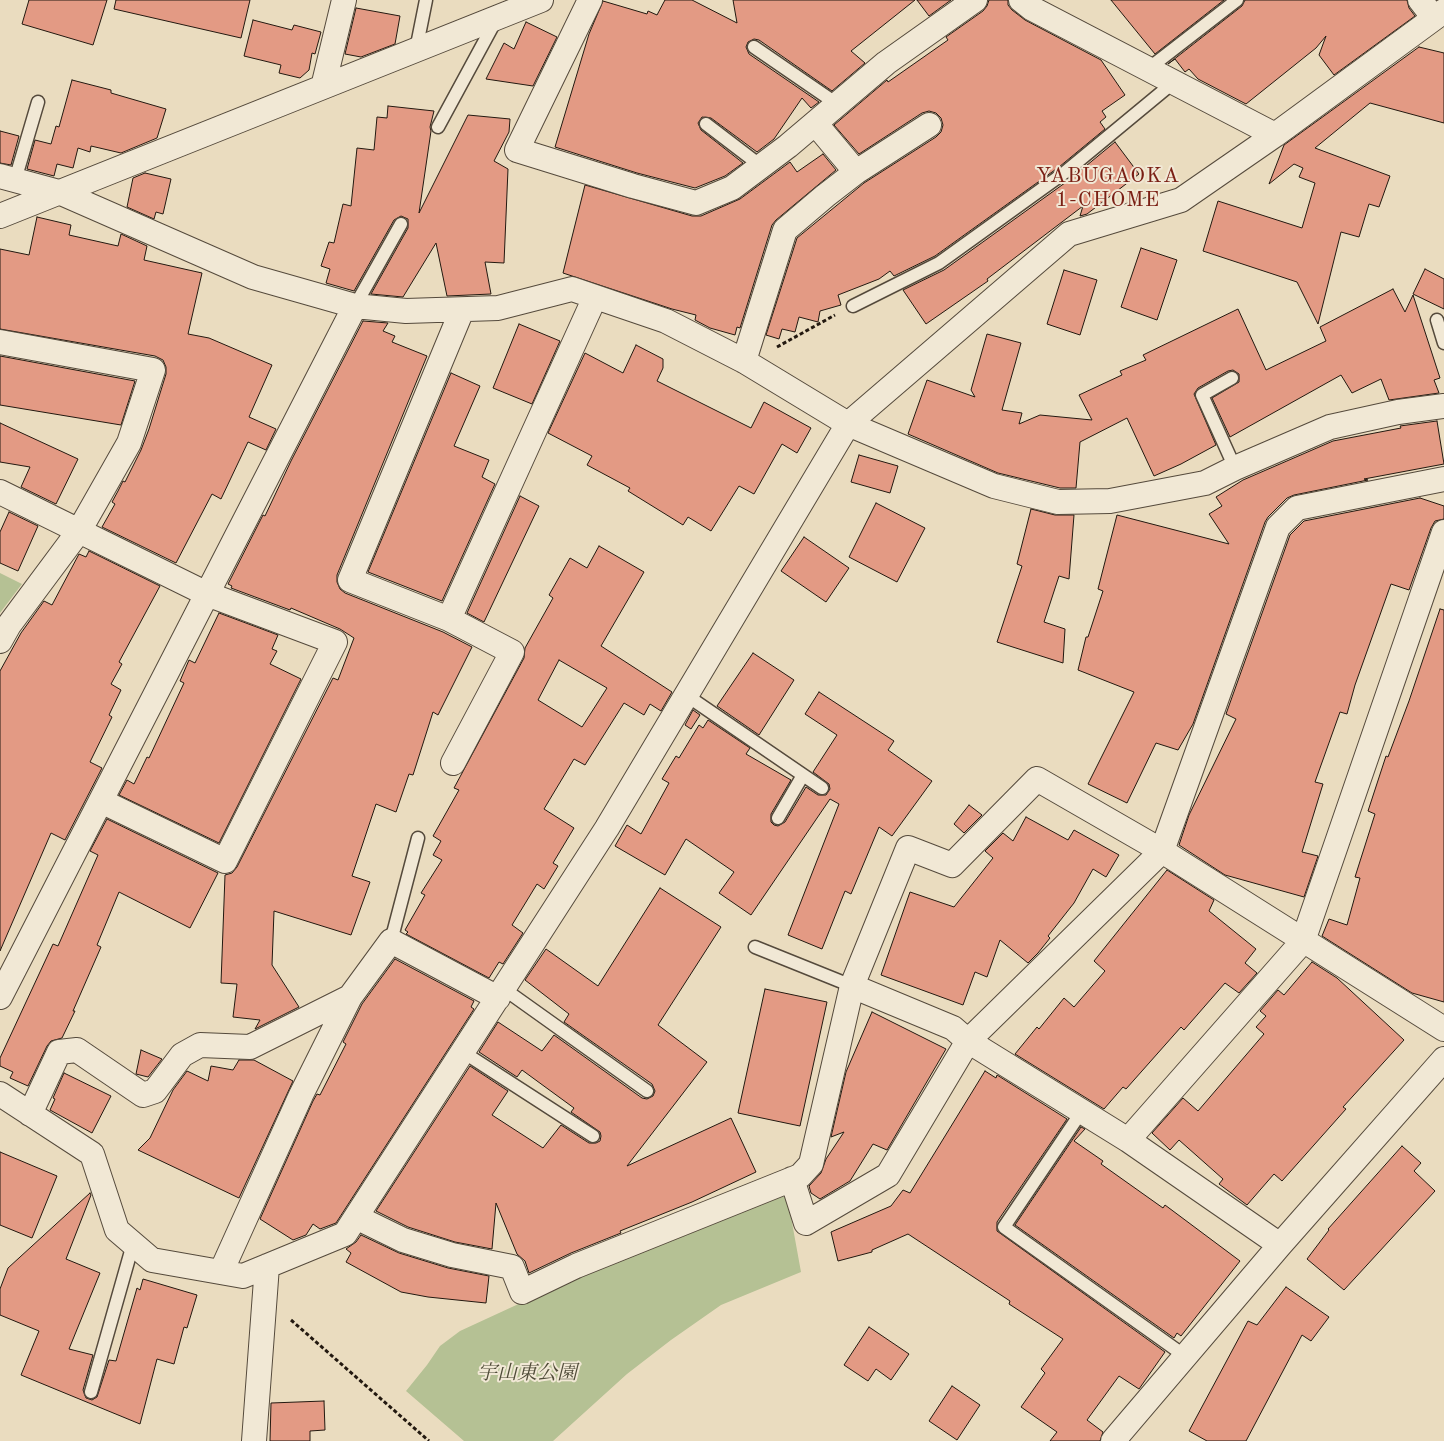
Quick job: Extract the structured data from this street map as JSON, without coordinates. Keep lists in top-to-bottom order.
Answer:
{
  "districts": ["YABUGAOKA 1-CHOME"],
  "parks": ["宇山東公園"]
}
